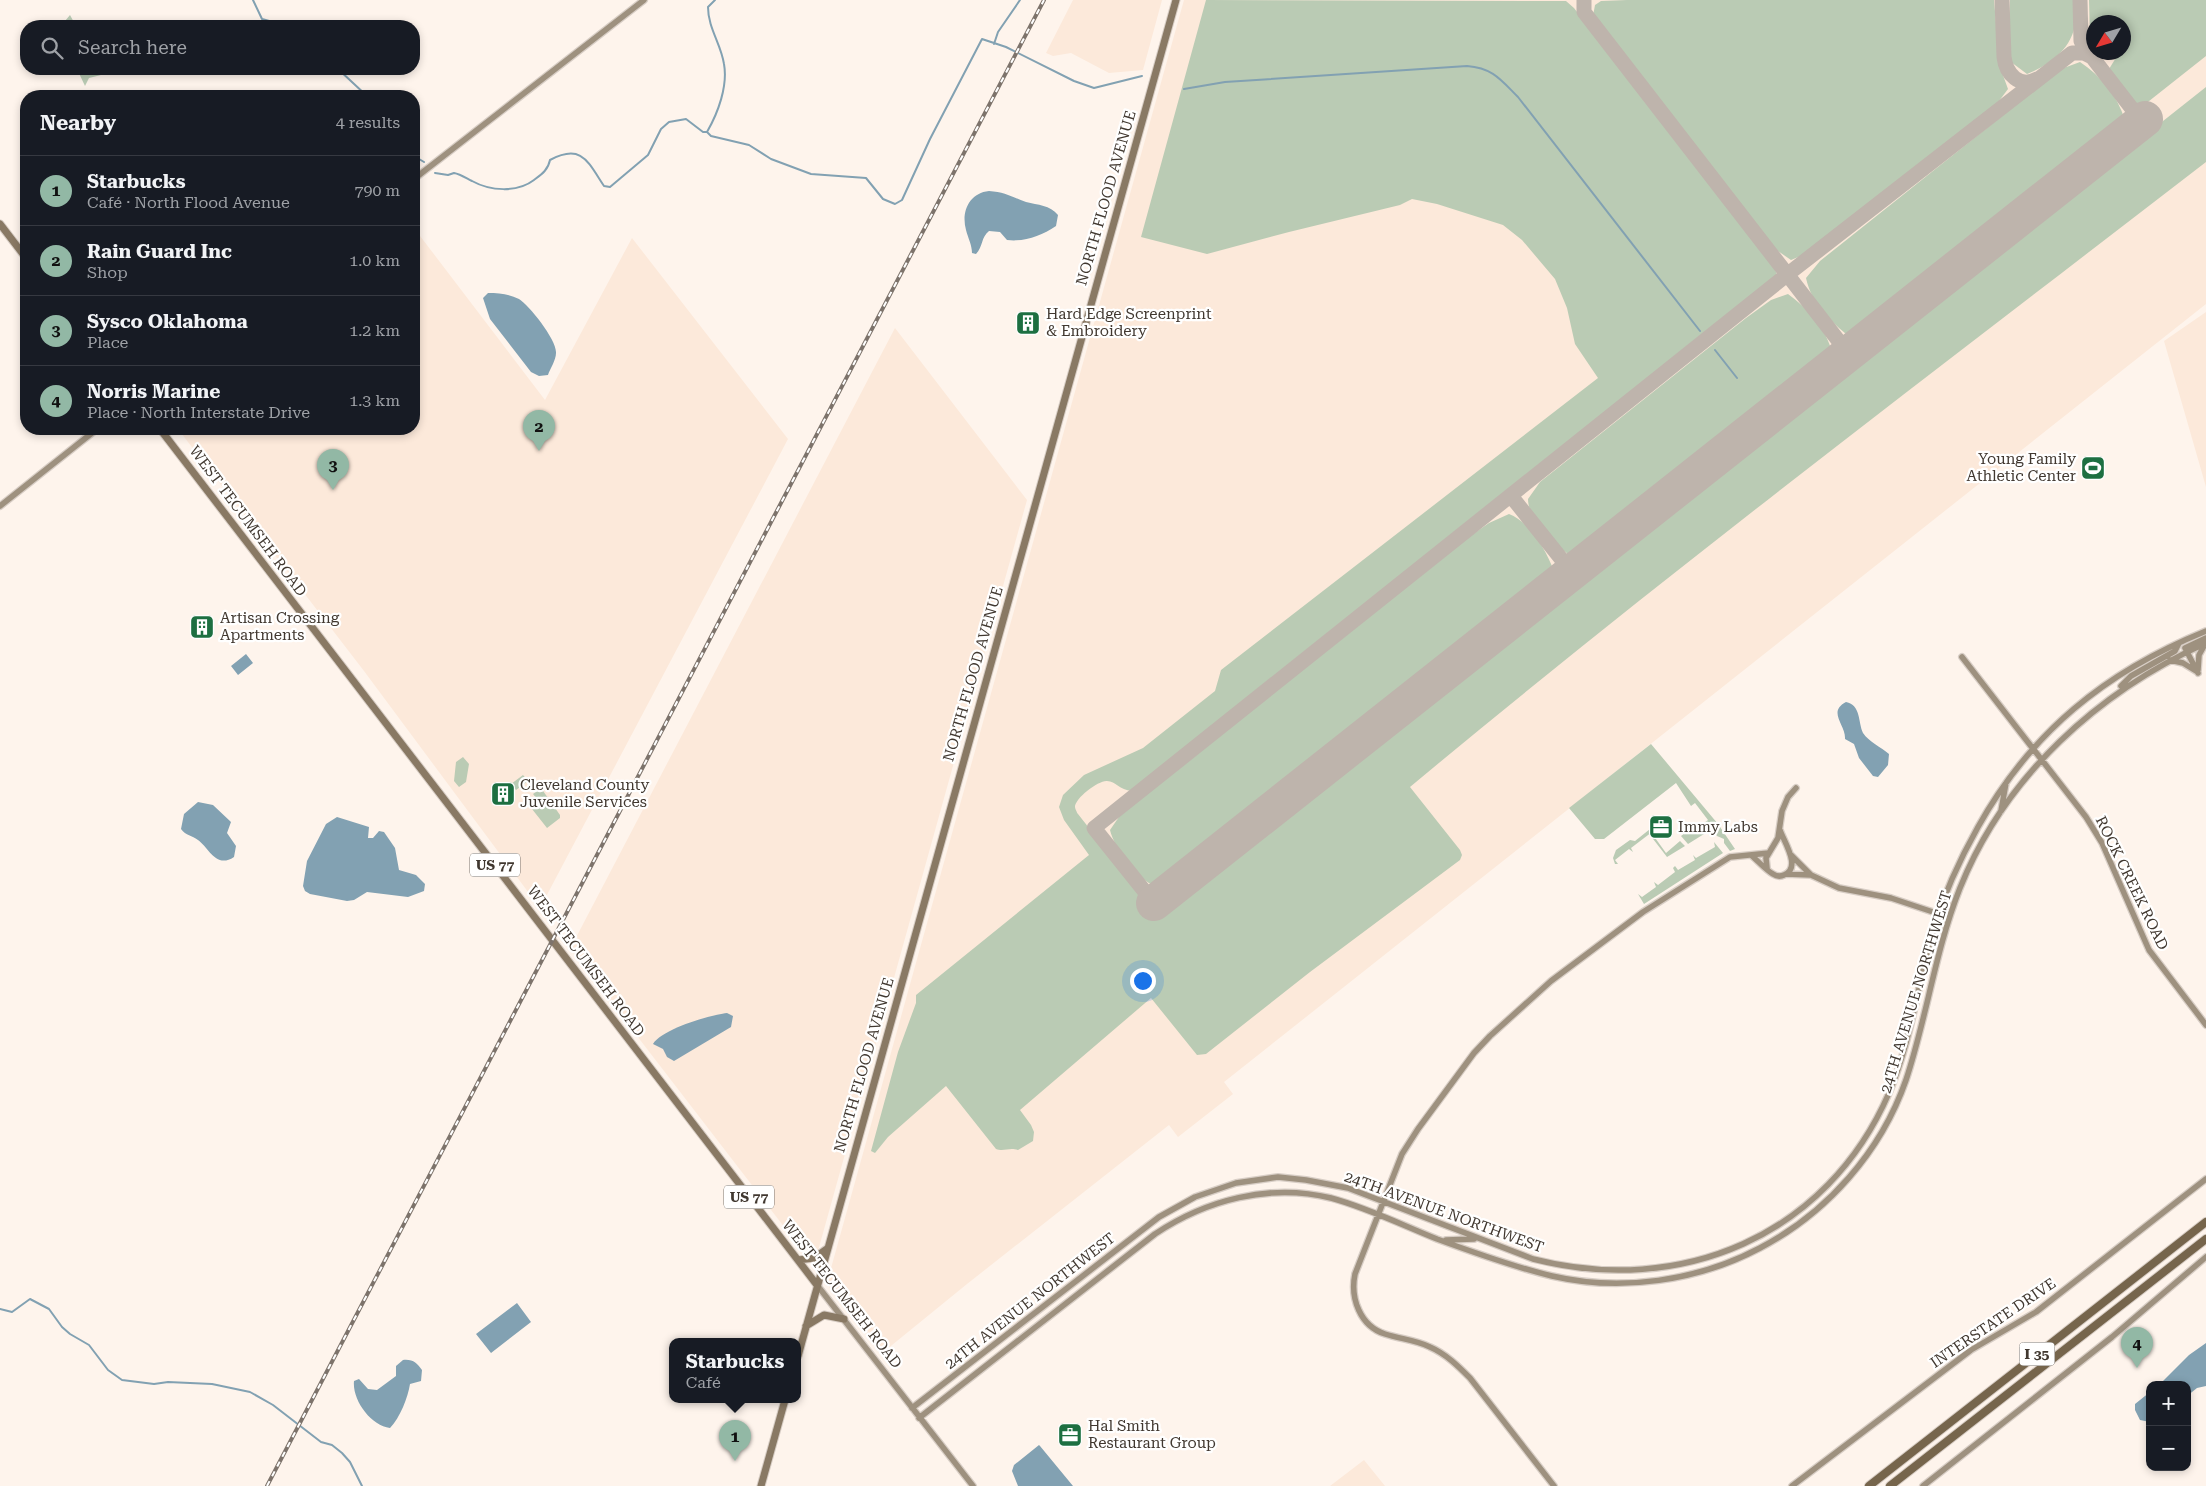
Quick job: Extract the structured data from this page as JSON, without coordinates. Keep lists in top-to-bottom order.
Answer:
{
  "streets": {
    "highway": ["I 35"],
    "main road": [
      "NORTH FLOOD AVENUE",
      "WEST TECUMSEH ROAD",
      "US 77",
      "ROCK CREEK ROAD",
      "24TH AVENUE NORTHWEST",
      "INTERSTATE DRIVE"
    ]
  },
  "crossings": [
    ["NORTH FLOOD AVENUE", "WEST TECUMSEH ROAD"],
    ["WEST TECUMSEH ROAD", "24TH AVENUE NORTHWEST"],
    ["ROCK CREEK ROAD", "24TH AVENUE NORTHWEST"]
  ],
  "places": {
    "building": ["Hard Edge Screenprint & Embroidery", "Artisan Crossing Apartments", "Cleveland County Juvenile Services"],
    "sports": ["Young Family Athletic Center"],
    "office": ["Immy Labs", "Hal Smith Restaurant Group"]
  },
  "north": "bottom left",
  "page": {
    "search": "Search here",
    "heading": ["Nearby", "4 results"],
    "list": [
      {
        "mark": "1",
        "name": "Starbucks",
        "note": "Café · North Flood Avenue",
        "value": "790 m"
      },
      {
        "mark": "2",
        "name": "Rain Guard Inc",
        "note": "Shop",
        "value": "1.0 km"
      },
      {
        "mark": "3",
        "name": "Sysco Oklahoma",
        "note": "Place",
        "value": "1.2 km"
      },
      {
        "mark": "4",
        "name": "Norris Marine",
        "note": "Place · North Interstate Drive",
        "value": "1.3 km"
      }
    ],
    "pins": [
      "2",
      "3",
      "4",
      "1"
    ],
    "popup": ["Starbucks", "Café"],
    "map_buttons": ["+", "−"]
  }
}
